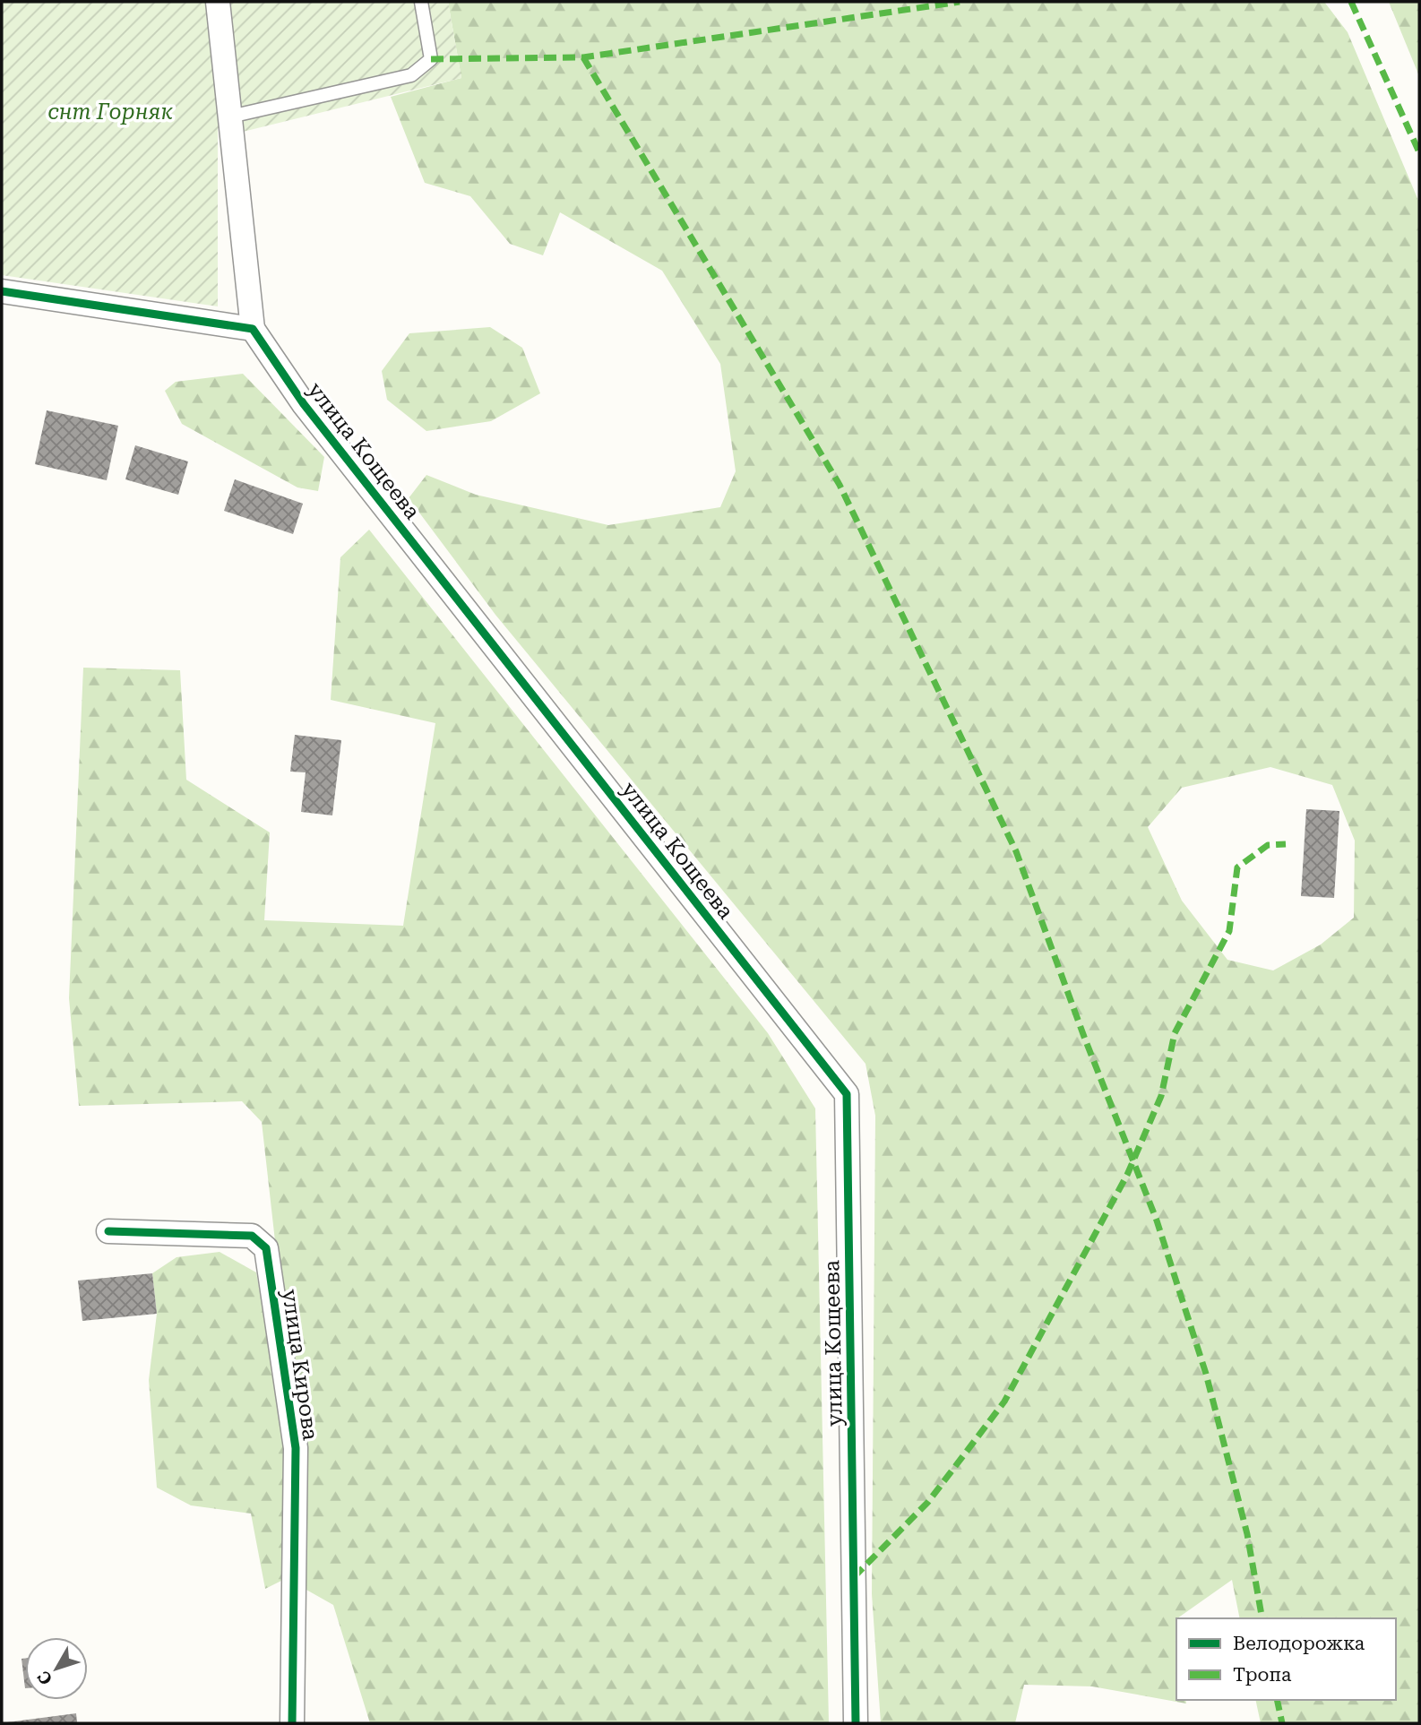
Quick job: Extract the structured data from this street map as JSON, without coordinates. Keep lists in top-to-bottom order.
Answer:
{
  "streets": {
    "street": ["улица Кощеева", "улица Кирова"]
  },
  "parks": ["снт Горняк"],
  "legend": ["Велодорожка", "Тропа"],
  "north": "bottom left"
}
